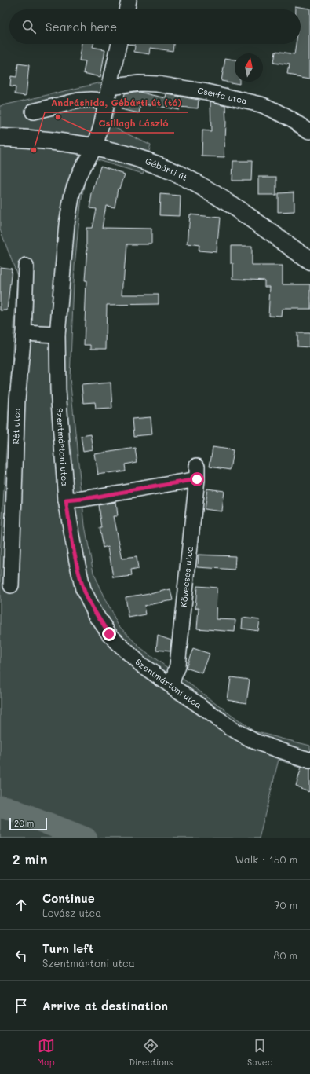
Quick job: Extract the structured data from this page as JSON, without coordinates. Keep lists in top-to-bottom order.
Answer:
{
  "streets": {
    "main road": ["Gébárti út"],
    "street": [
      "Cserfa utca",
      "Rét utca",
      "Szentmártoni utca",
      "Kövecses utca"
    ]
  },
  "crossings": [
    ["Cserfa utca", "Szentmártoni utca"],
    ["Gébárti út", "Szentmártoni utca"],
    ["Szentmártoni utca", "Kövecses utca"]
  ],
  "places": ["Csillagh László", "Andráshida, Gébárti út (tó)"],
  "scale_bar": "20 m",
  "north": "top",
  "page": {
    "search": "Search here",
    "scale": "20 m",
    "heading": ["2 min", "Walk · 150 m"],
    "list": [
      ["Continue", "Lovász utca", "70 m"],
      ["Turn left", "Szentmártoni utca", "80 m"],
      "Arrive at destination"
    ],
    "nav": ["Map", "Directions", "Saved"]
  }
}
